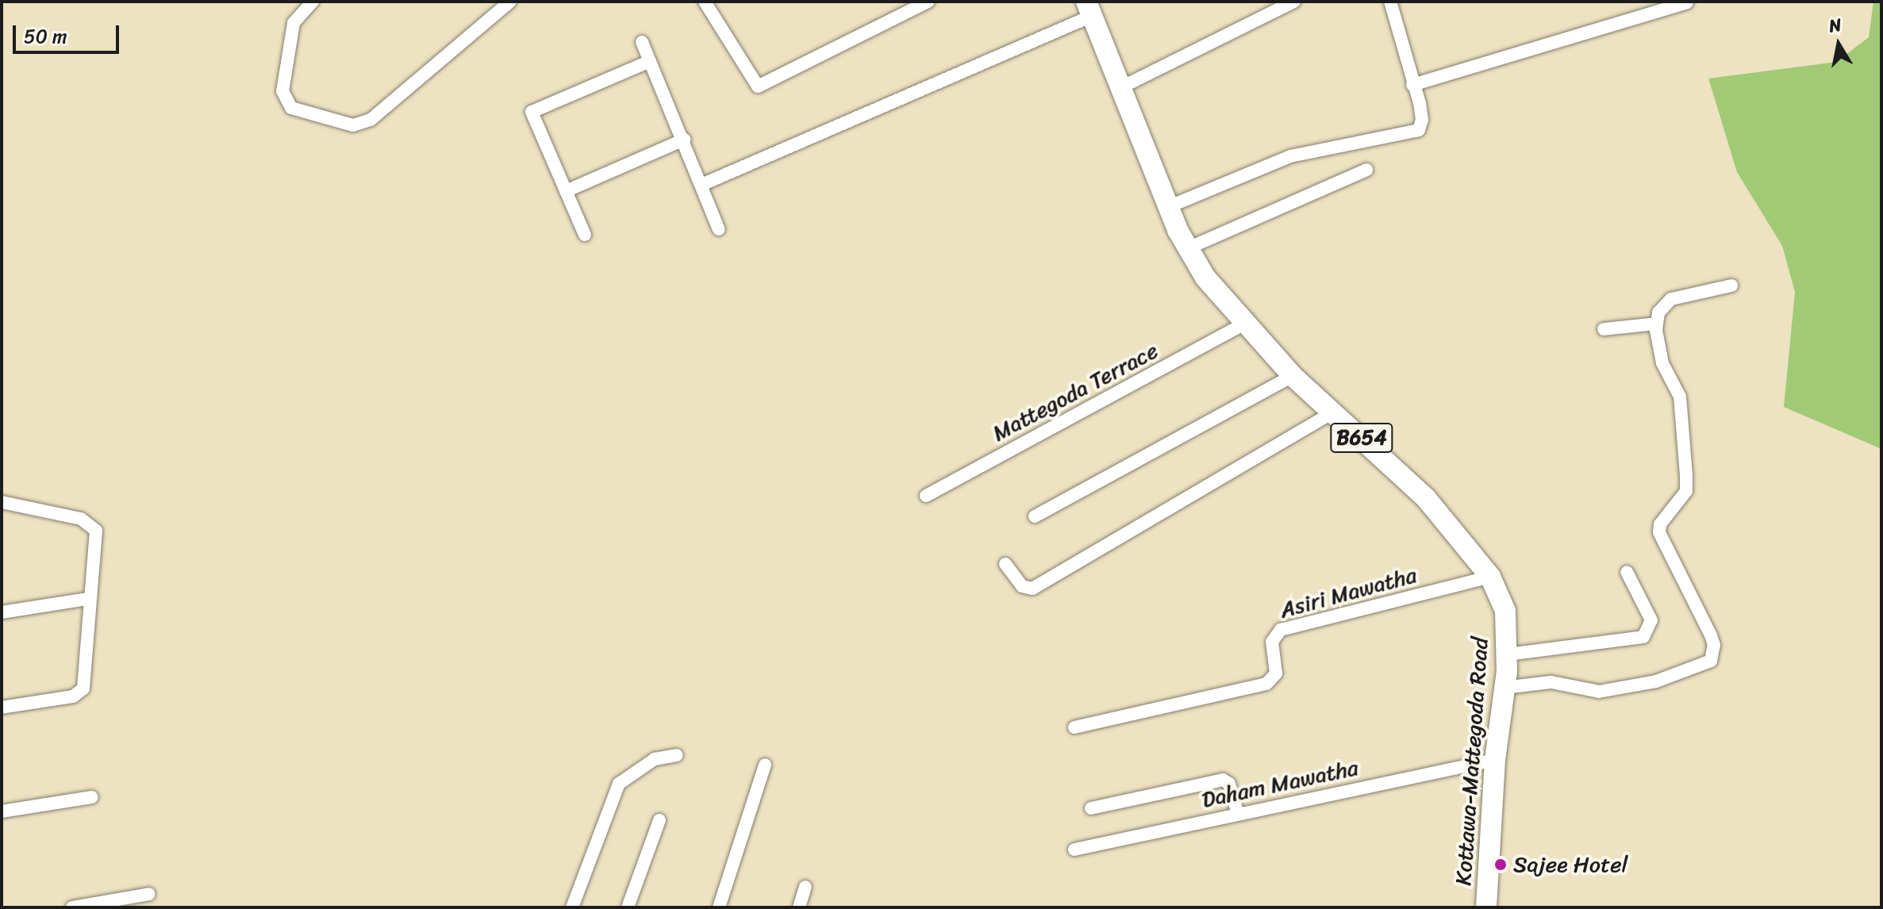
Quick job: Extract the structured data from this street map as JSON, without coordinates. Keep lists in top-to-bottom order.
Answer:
{
  "streets": {
    "main road": ["B654", "Kottawa-Mattegoda Road"],
    "street": ["Mattegoda Terrace", "Asiri Mawatha", "Daham Mawatha"]
  },
  "crossings": [
    ["Mattegoda Terrace", "Kottawa-Mattegoda Road"],
    ["Asiri Mawatha", "Kottawa-Mattegoda Road"],
    ["Kottawa-Mattegoda Road", "Daham Mawatha"]
  ],
  "places": ["Sajee Hotel"],
  "scale_bar": "50 m",
  "north": "top"
}
